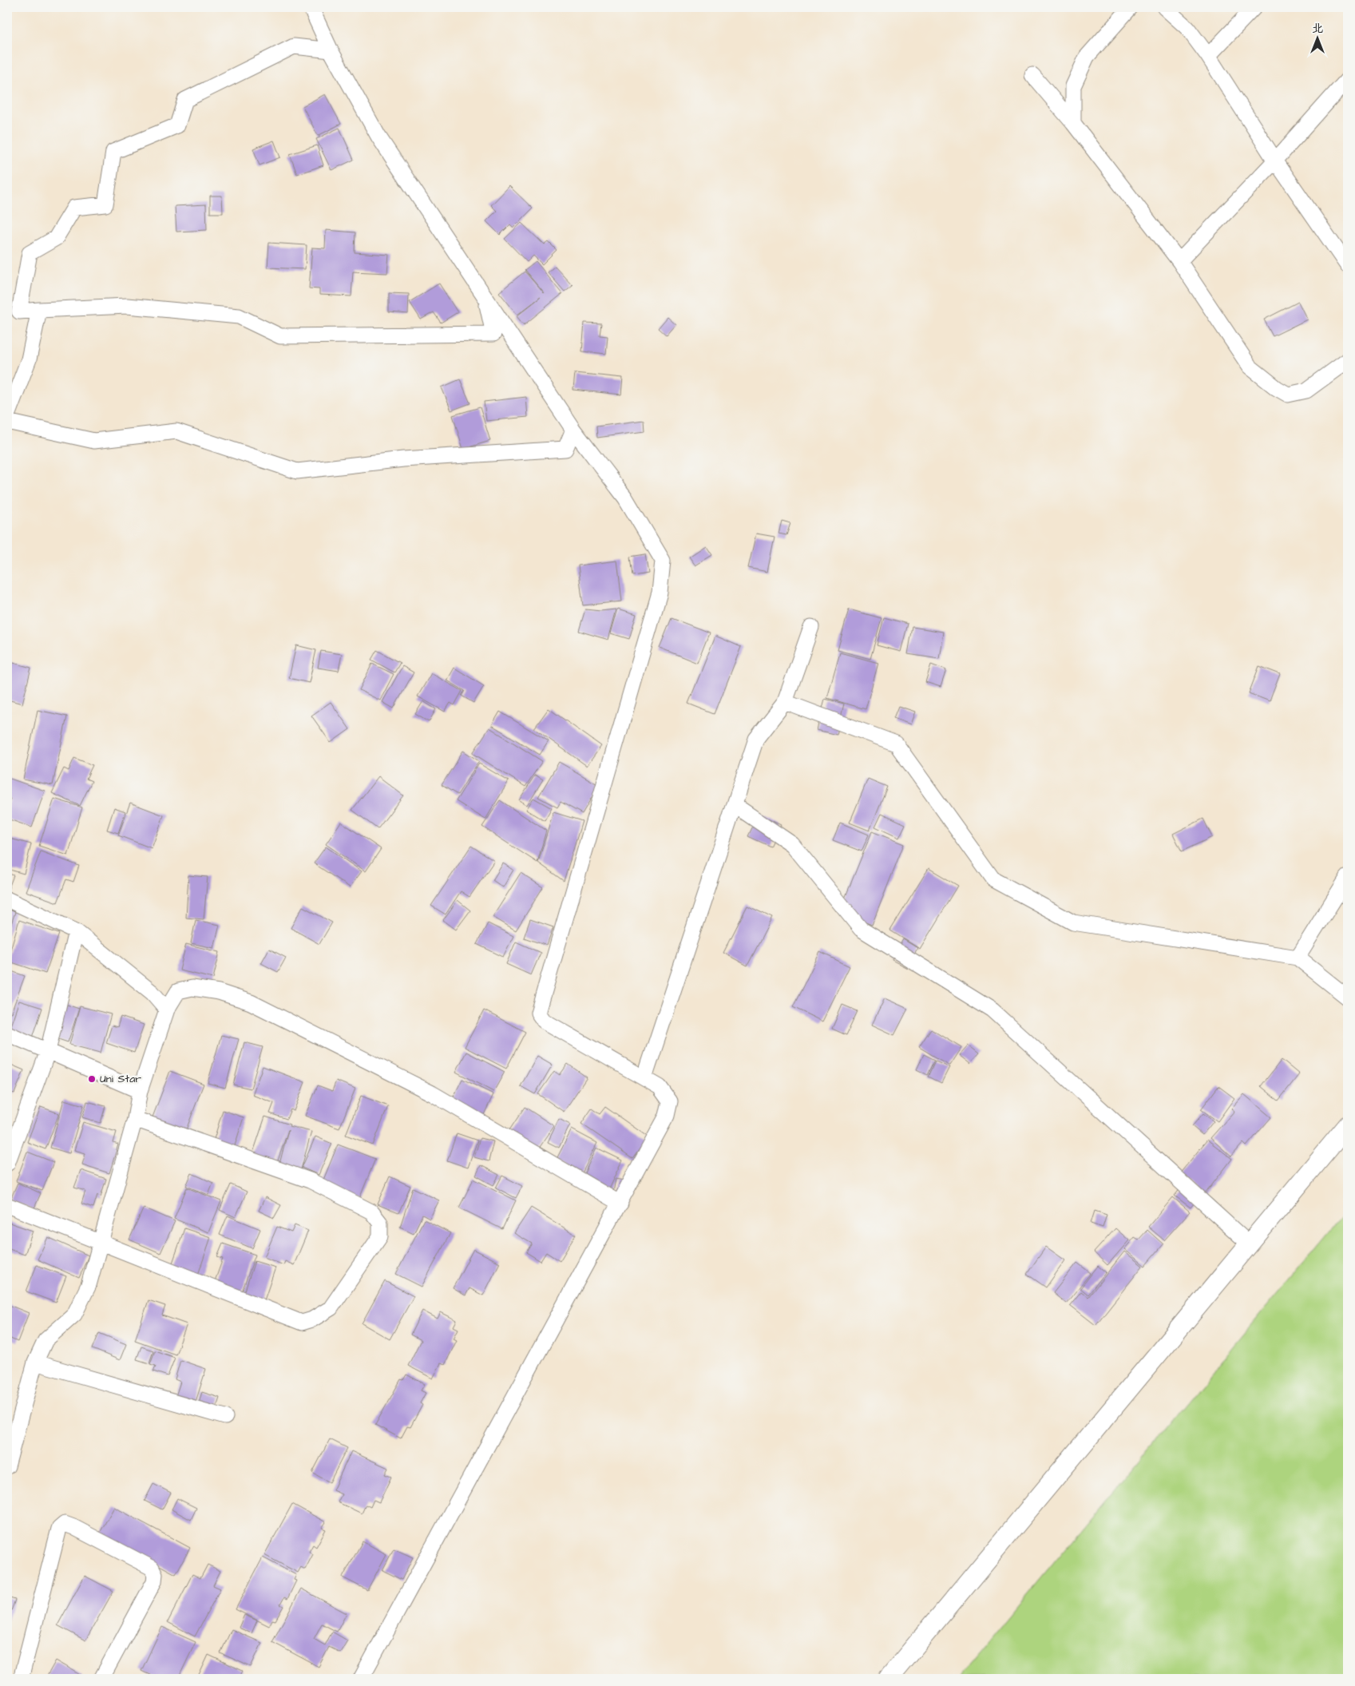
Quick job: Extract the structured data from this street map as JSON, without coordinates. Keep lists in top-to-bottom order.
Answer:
{
  "places": ["Uni Star"],
  "north": "top"
}
